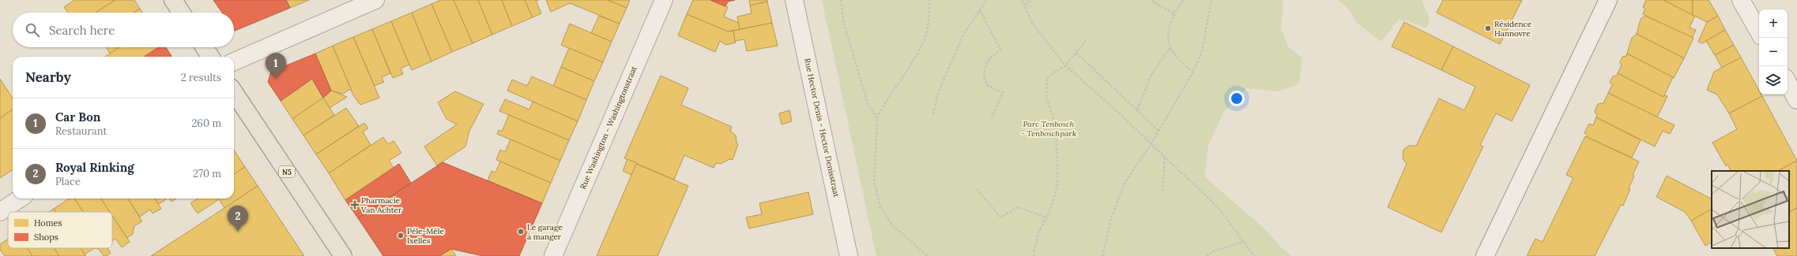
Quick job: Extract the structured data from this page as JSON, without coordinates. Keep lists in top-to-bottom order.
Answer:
{
  "streets": {
    "main road": ["N5"],
    "street": ["Rue Washington - Washingtonstraat", "Rue Hector Denis - Hector Denisstraat"]
  },
  "parks": ["Parc Tenbosch - Tenboschpark"],
  "places": {
    "other": ["Résidence Hannovre", "Le garage à manger", "Pêle-Mêle Ixelles"],
    "health": ["Pharmacie Van Achter"]
  },
  "legend": ["Homes", "Shops"],
  "page": {
    "map_buttons": ["+", "−"],
    "search": "Search here",
    "pins": ["1", "2"],
    "heading": ["Nearby", "2 results"],
    "list": [
      {
        "mark": "1",
        "name": "Car Bon",
        "note": "Restaurant",
        "value": "260 m"
      },
      {
        "mark": "2",
        "name": "Royal Rinking",
        "note": "Place",
        "value": "270 m"
      }
    ]
  }
}
